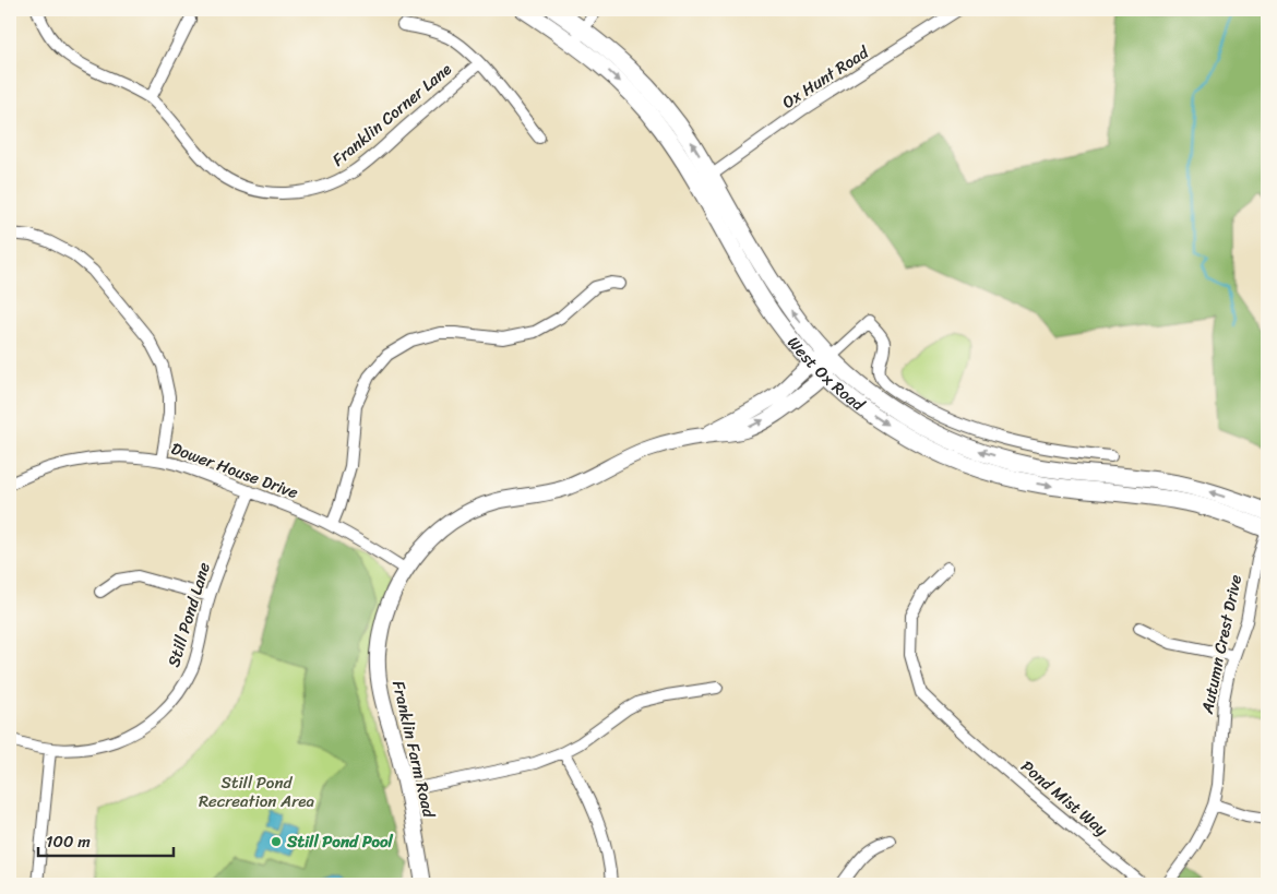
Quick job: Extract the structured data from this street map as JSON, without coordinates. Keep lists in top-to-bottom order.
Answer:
{
  "streets": {
    "main road": ["West Ox Road"],
    "street": [
      "Ox Hunt Road",
      "Franklin Corner Lane",
      "Dower House Drive",
      "Still Pond Lane",
      "Autumn Crest Drive",
      "Franklin Farm Road",
      "Pond Mist Way"
    ]
  },
  "crossings": [
    ["Ox Hunt Road", "West Ox Road"],
    ["West Ox Road", "Autumn Crest Drive"],
    ["West Ox Road", "Franklin Farm Road"],
    ["Dower House Drive", "Still Pond Lane"],
    ["Dower House Drive", "Franklin Farm Road"]
  ],
  "parks": ["Still Pond Recreation Area"],
  "places": ["Still Pond Pool"],
  "scale_bar": "100 m"
}
